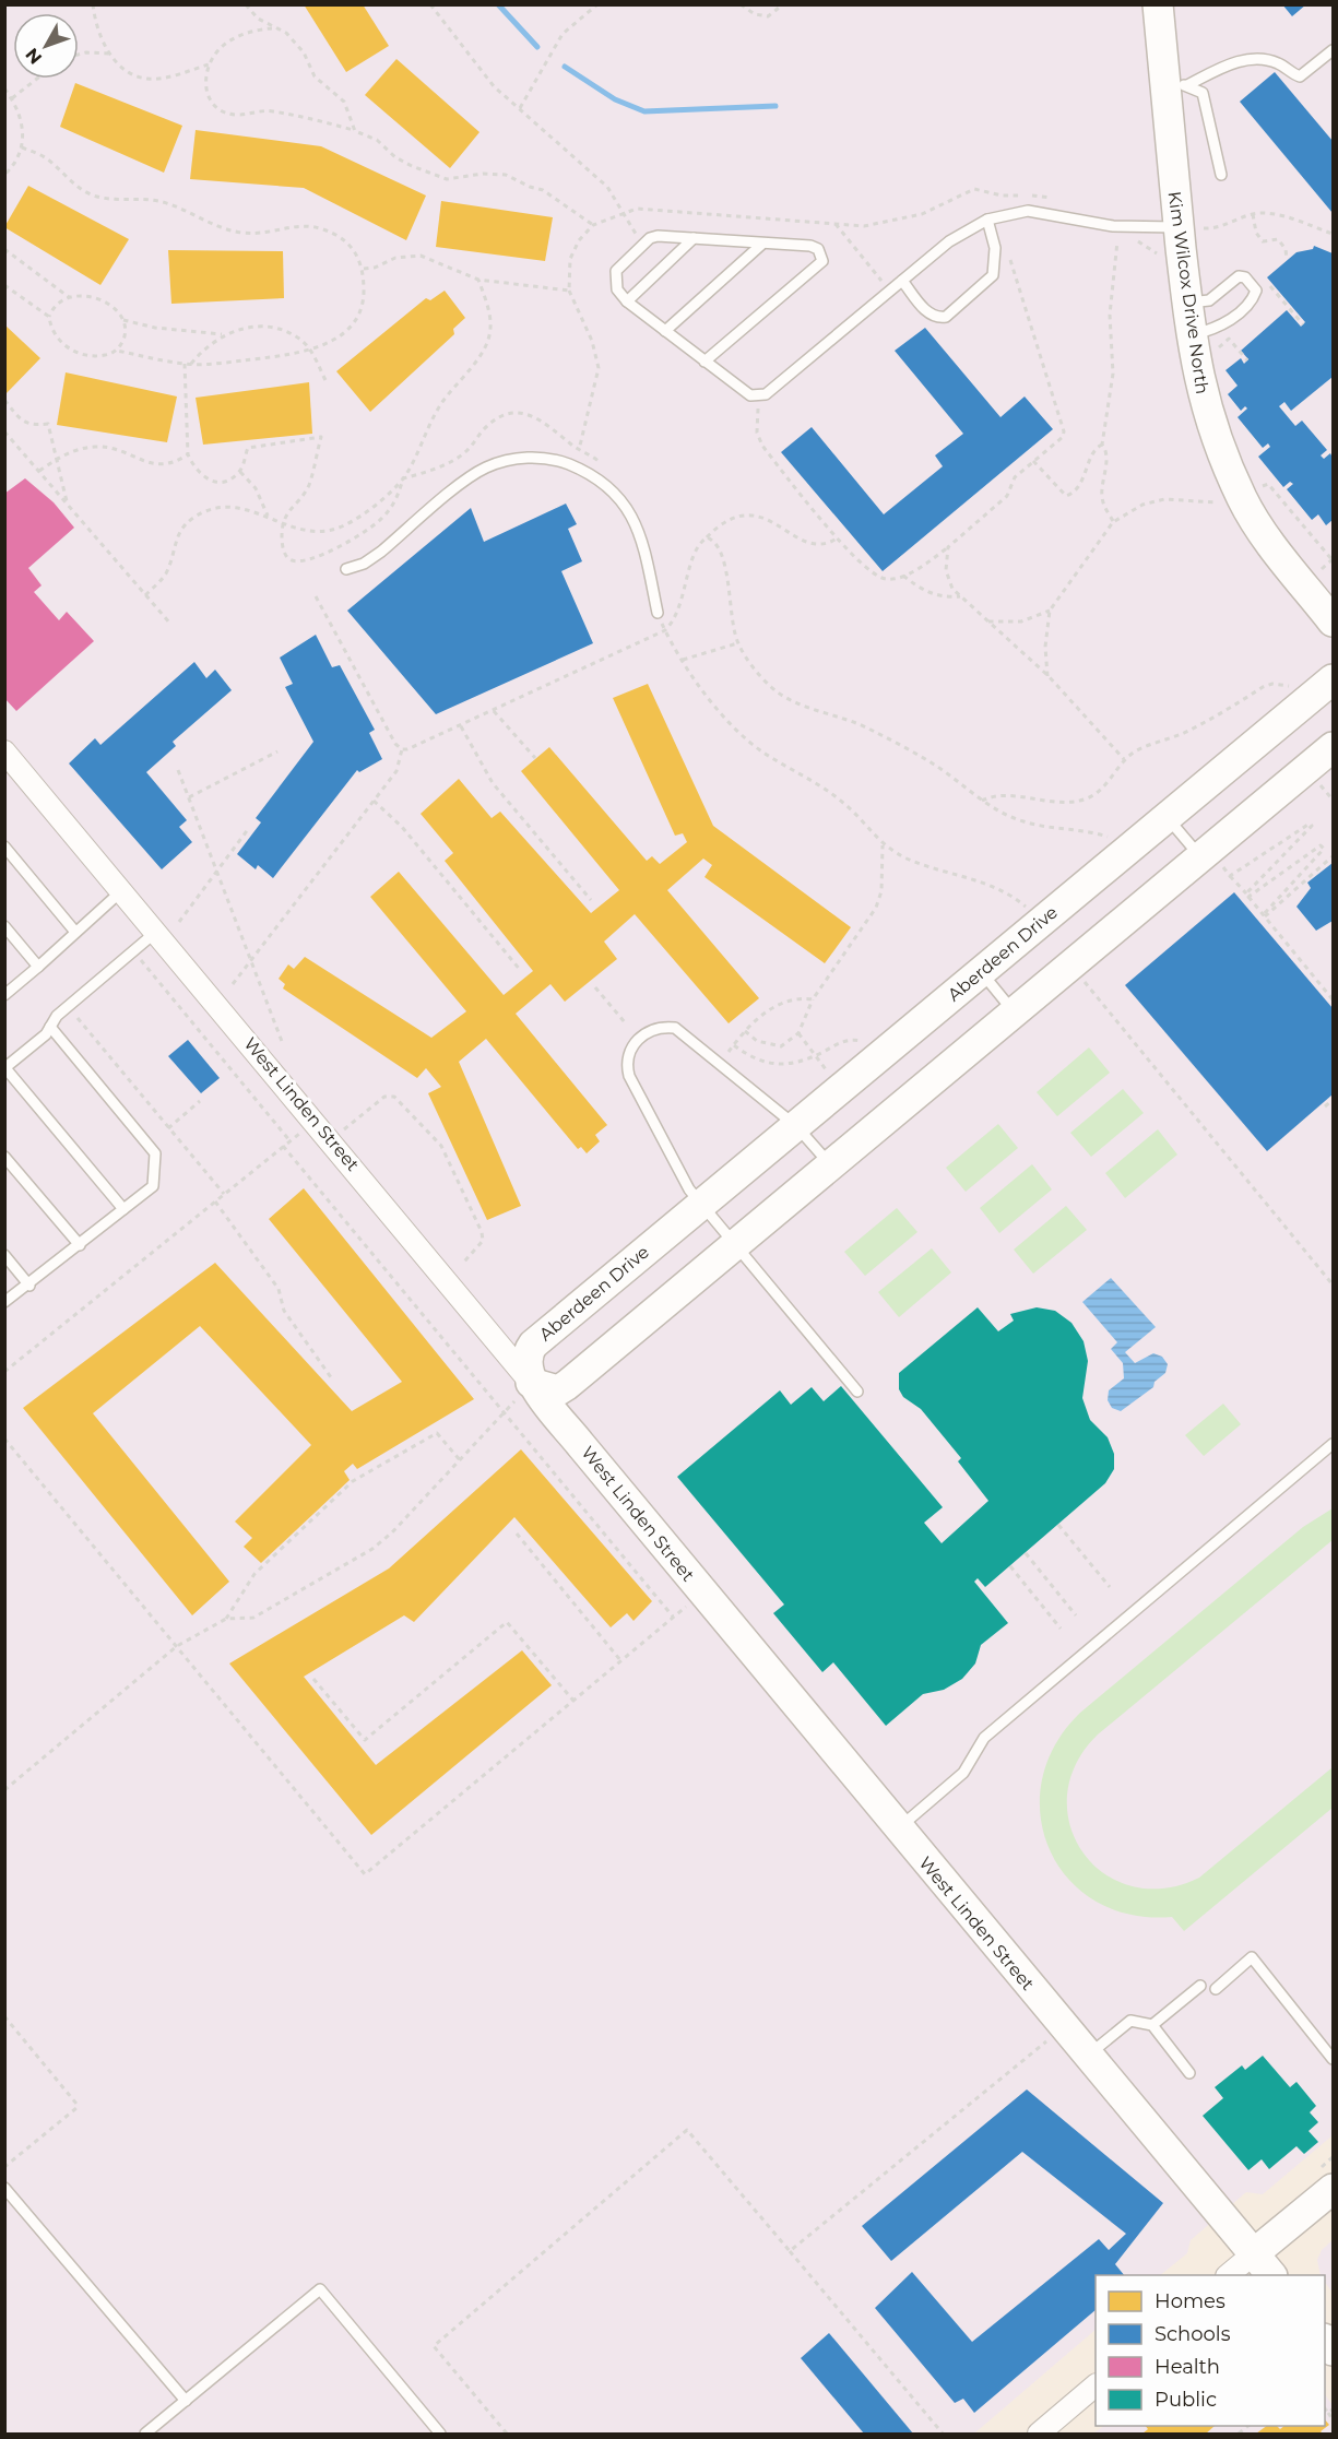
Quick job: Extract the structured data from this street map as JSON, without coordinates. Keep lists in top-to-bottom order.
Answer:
{
  "streets": {
    "street": ["Kim Wilcox Drive North", "Aberdeen Drive", "West Linden Street"]
  },
  "crossings": [
    ["Aberdeen Drive", "West Linden Street"]
  ],
  "legend": [
    "Homes",
    "Schools",
    "Health",
    "Public"
  ],
  "north": "bottom left"
}
